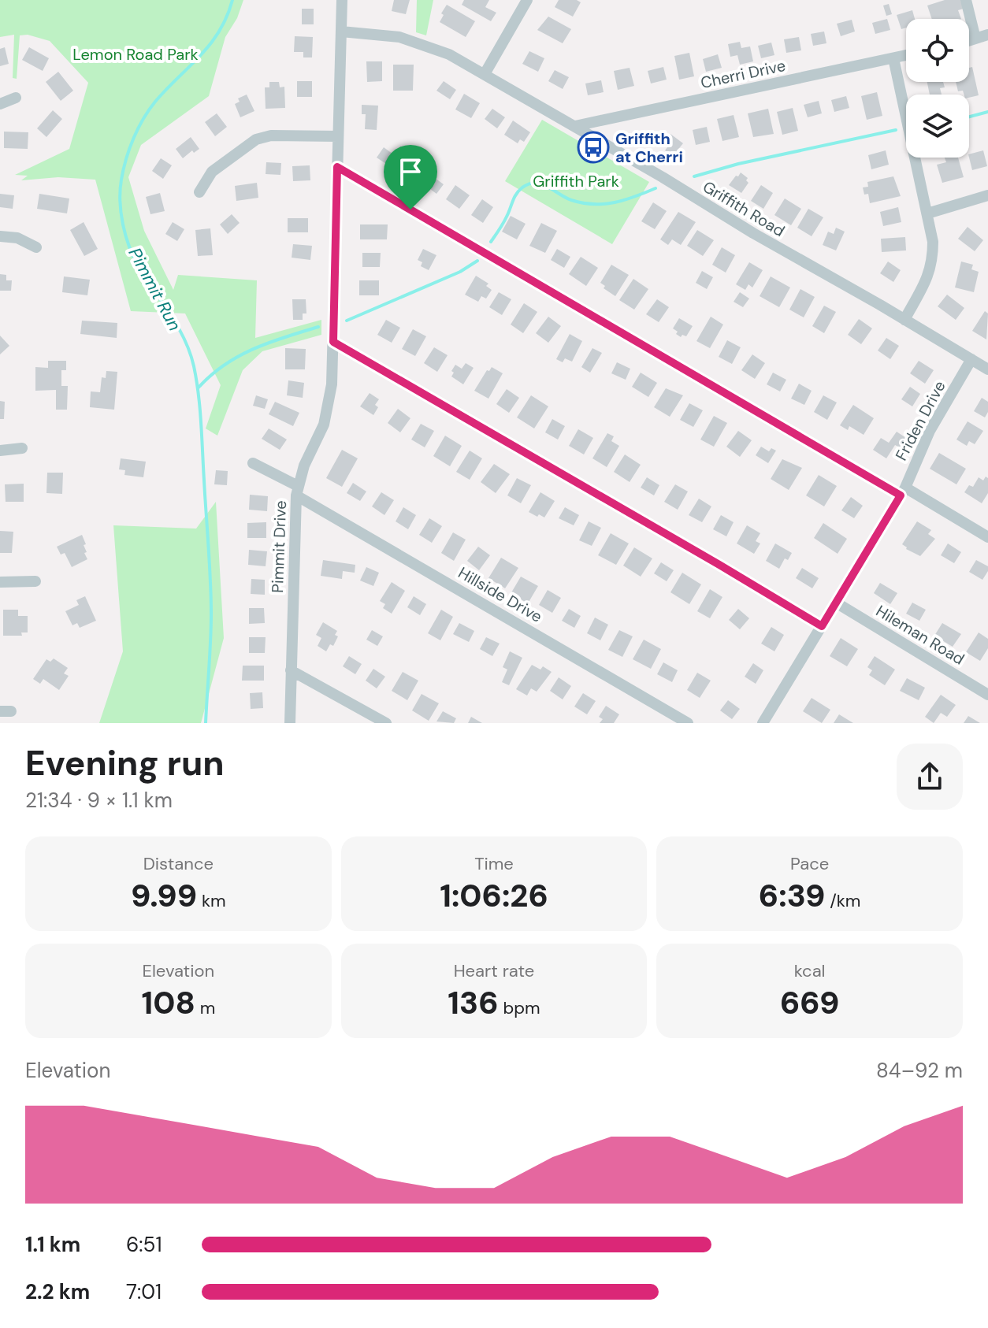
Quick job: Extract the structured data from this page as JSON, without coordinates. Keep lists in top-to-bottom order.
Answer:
{
  "streets": {
    "street": [
      "Cherri Drive",
      "Griffith Road",
      "Friden Drive",
      "Pimmit Drive",
      "Hillside Drive",
      "Hileman Road"
    ]
  },
  "crossings": [
    ["Cherri Drive", "Griffith Road"],
    ["Griffith Road", "Friden Drive"],
    ["Griffith Road", "Pimmit Drive"],
    ["Friden Drive", "Hileman Road"],
    ["Pimmit Drive", "Hillside Drive"]
  ],
  "water": ["Pimmit Run"],
  "parks": ["Lemon Road Park", "Griffith Park"],
  "places": {
    "bus stop": ["Griffith at Cherri"]
  },
  "page": {
    "heading": ["Evening run", "21:34 · 9 × 1.1 km"],
    "stats": [
      ["Distance", "9.99 km"],
      ["Time", "1:06:26"],
      ["Pace", "6:39 /km"],
      ["Elevation", "108 m"],
      ["Heart rate", "136 bpm"],
      ["kcal", "669"]
    ],
    "chart": ["Elevation", "84–92 m"],
    "list": [
      {
        "name": "1.1 km",
        "note": "6:51"
      },
      {
        "name": "2.2 km",
        "note": "7:01"
      }
    ]
  }
}
